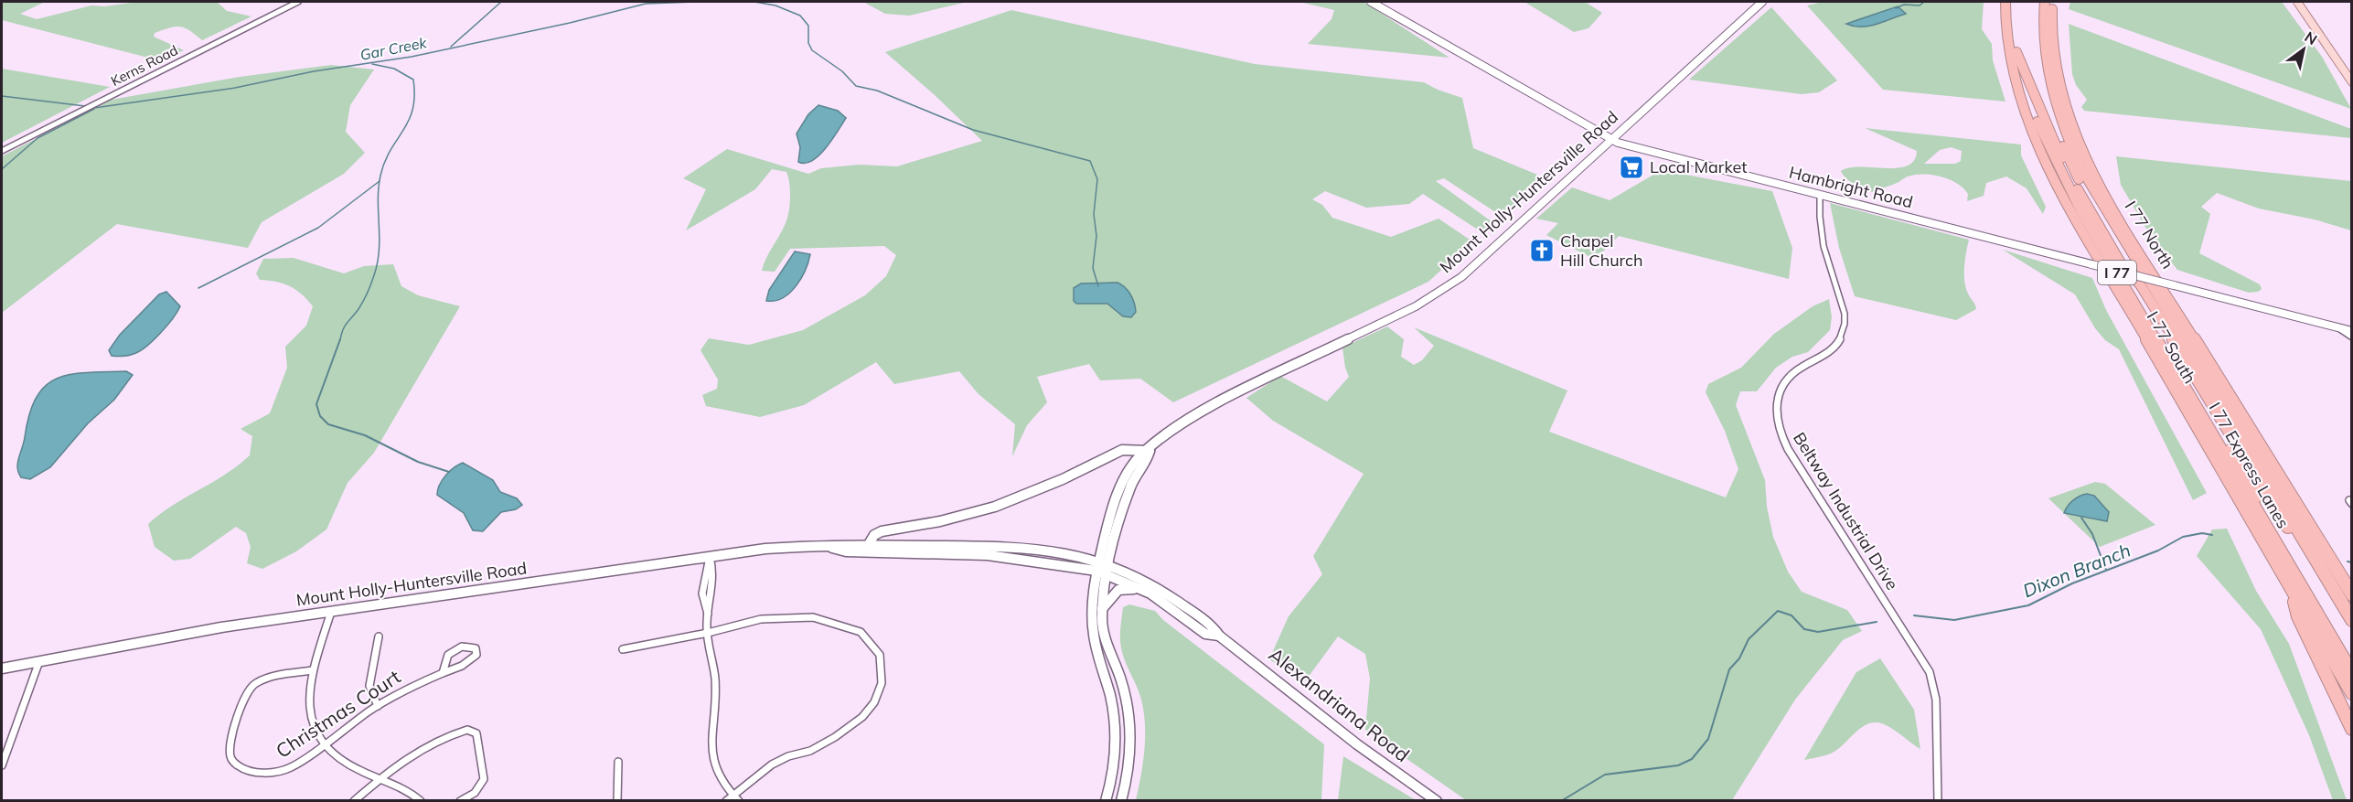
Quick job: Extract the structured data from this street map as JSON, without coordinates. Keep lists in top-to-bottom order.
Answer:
{
  "streets": {
    "highway": [
      "I 77 North",
      "I 77",
      "I-77 South",
      "I 77 Express Lanes"
    ],
    "main road": ["Hambright Road", "Mount Holly-Huntersville Road", "Alexandriana Road"],
    "street": ["Kerns Road", "Beltway Industrial Drive", "Christmas Court"]
  },
  "crossings": [
    ["Hambright Road", "Mount Holly-Huntersville Road"],
    ["Hambright Road", "Beltway Industrial Drive"],
    ["Mount Holly-Huntersville Road", "Alexandriana Road"],
    ["I 77 North", "I-77 South"],
    ["I 77 North", "I 77 Express Lanes"],
    ["I 77", "I-77 South"],
    ["I 77", "I 77 Express Lanes"],
    ["I-77 South", "I 77 Express Lanes"]
  ],
  "water": ["Gar Creek", "Dixon Branch"],
  "places": {
    "supermarket": ["Local Market"],
    "church": ["Chapel Hill Church"]
  },
  "north": "top right"
}
